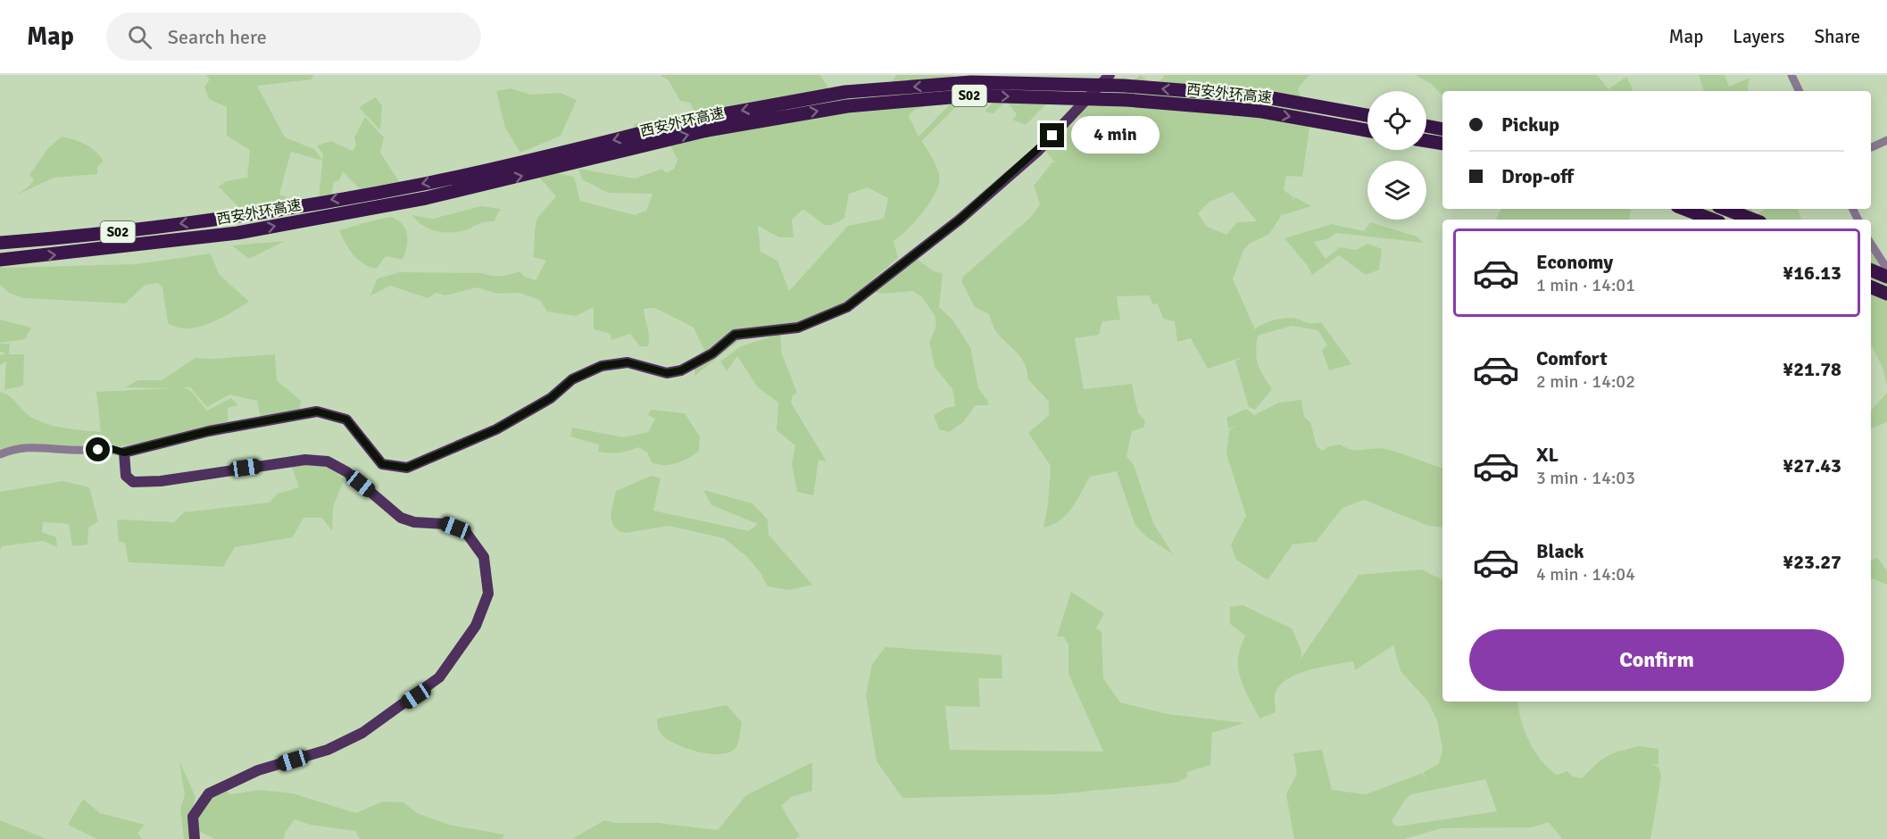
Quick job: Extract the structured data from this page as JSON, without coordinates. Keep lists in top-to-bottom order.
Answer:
{
  "streets": {
    "highway": ["西安外环高速", "S02"]
  },
  "page": {
    "header": "Map",
    "search": "Search here",
    "nav": ["Map", "Layers", "Share"],
    "banner": ["Pickup", "Drop-off"],
    "bubble": "4 min",
    "list": [
      {
        "name": "Economy",
        "note": "1 min · 14:01",
        "value": "¥16.13"
      },
      {
        "name": "Comfort",
        "note": "2 min · 14:02",
        "value": "¥21.78"
      },
      {
        "name": "XL",
        "note": "3 min · 14:03",
        "value": "¥27.43"
      },
      {
        "name": "Black",
        "note": "4 min · 14:04",
        "value": "¥23.27"
      }
    ],
    "buttons": "Confirm"
  }
}
